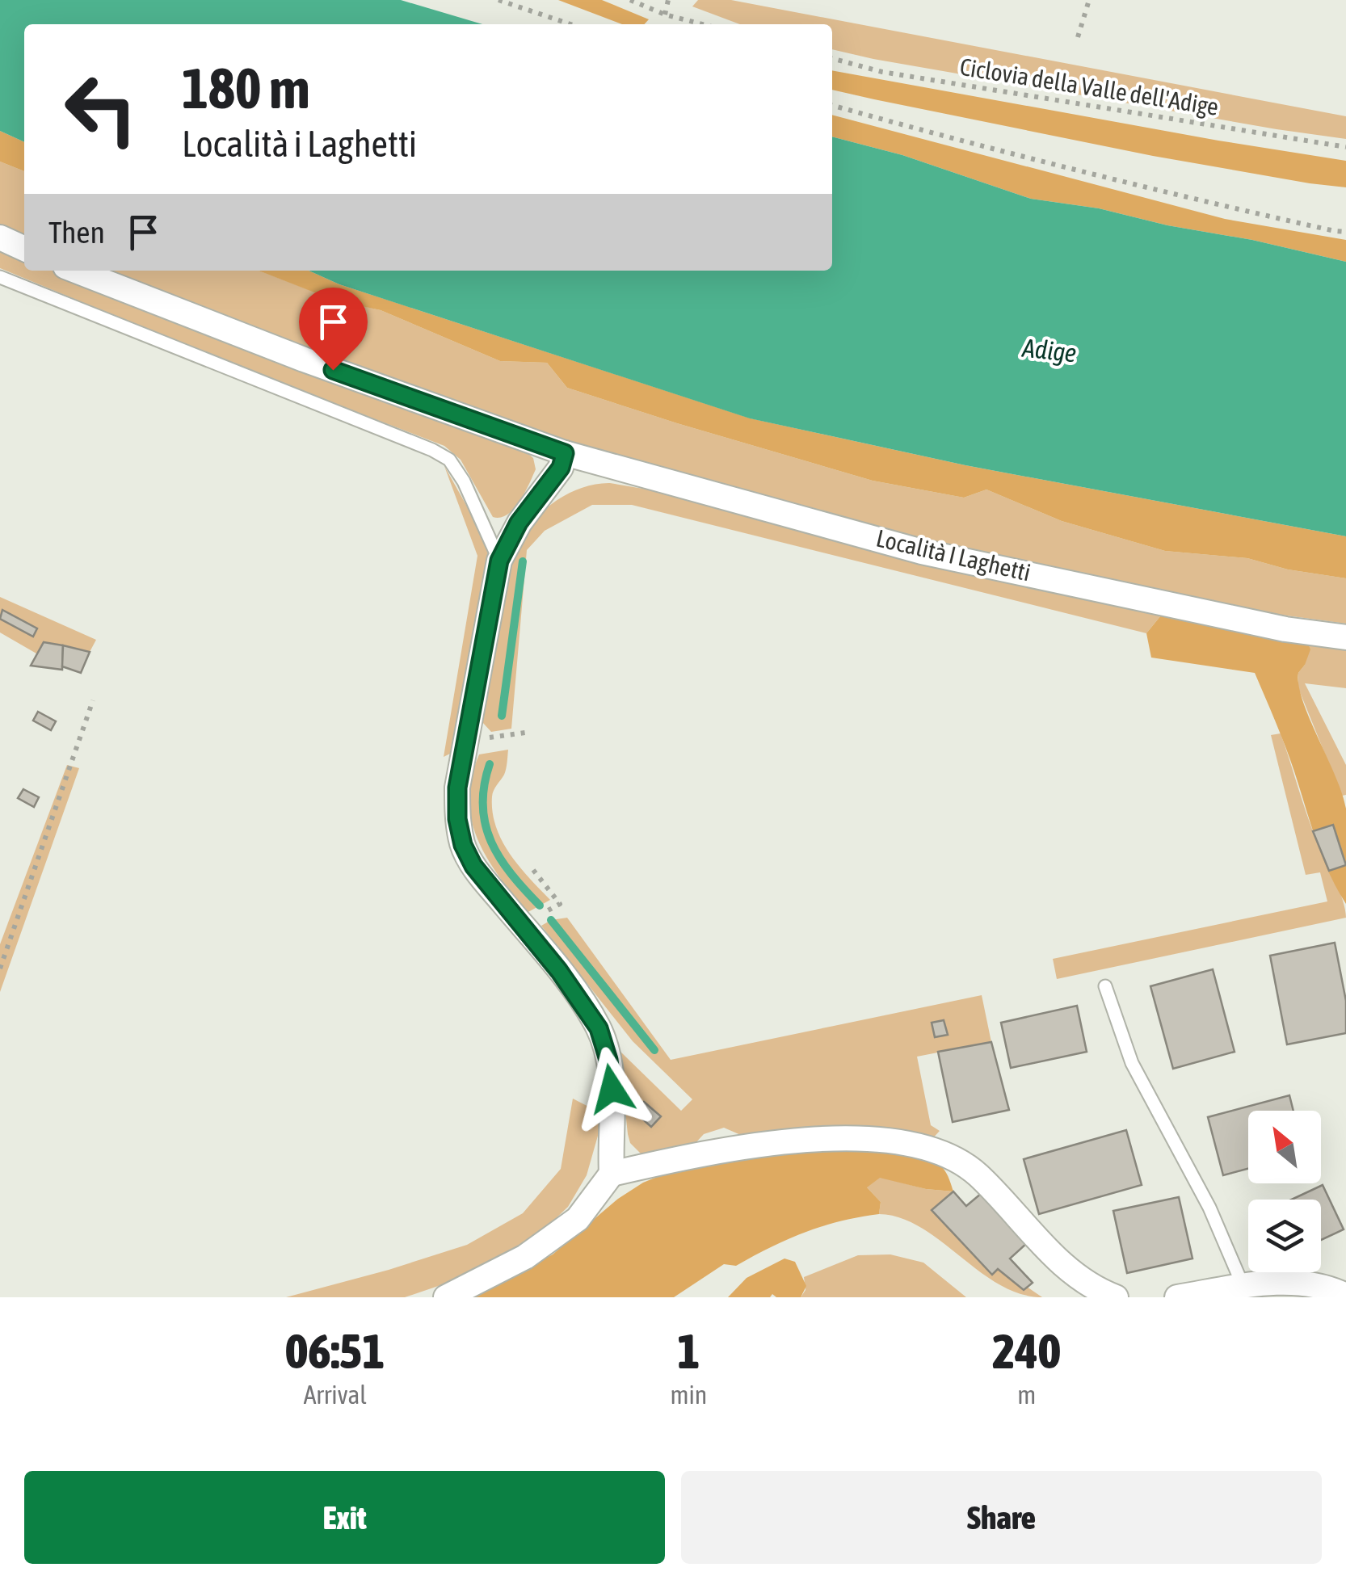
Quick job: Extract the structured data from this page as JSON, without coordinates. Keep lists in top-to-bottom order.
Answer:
{
  "streets": {
    "street": ["Località I Laghetti"],
    "path": ["Ciclovia della Valle dell'Adige"]
  },
  "water": ["Adige"],
  "north": "top left",
  "page": {
    "turn": ["180 m", "Località i Laghetti"],
    "then": "Then",
    "eta": [
      "06:51",
      "Arrival",
      "1",
      "min",
      "240",
      "m"
    ],
    "buttons": ["Exit", "Share"]
  }
}
